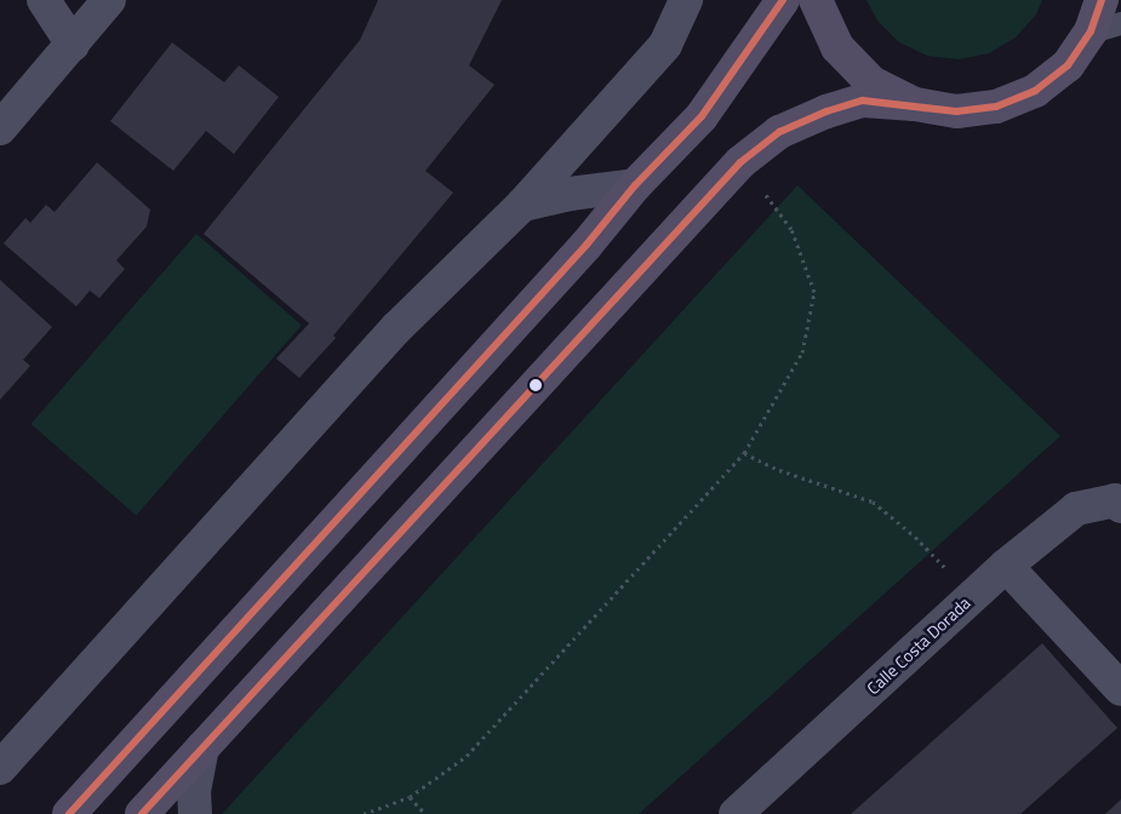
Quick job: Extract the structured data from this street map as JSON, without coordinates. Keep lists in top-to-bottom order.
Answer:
{
  "streets": {
    "street": ["Calle Costa Dorada"]
  }
}
